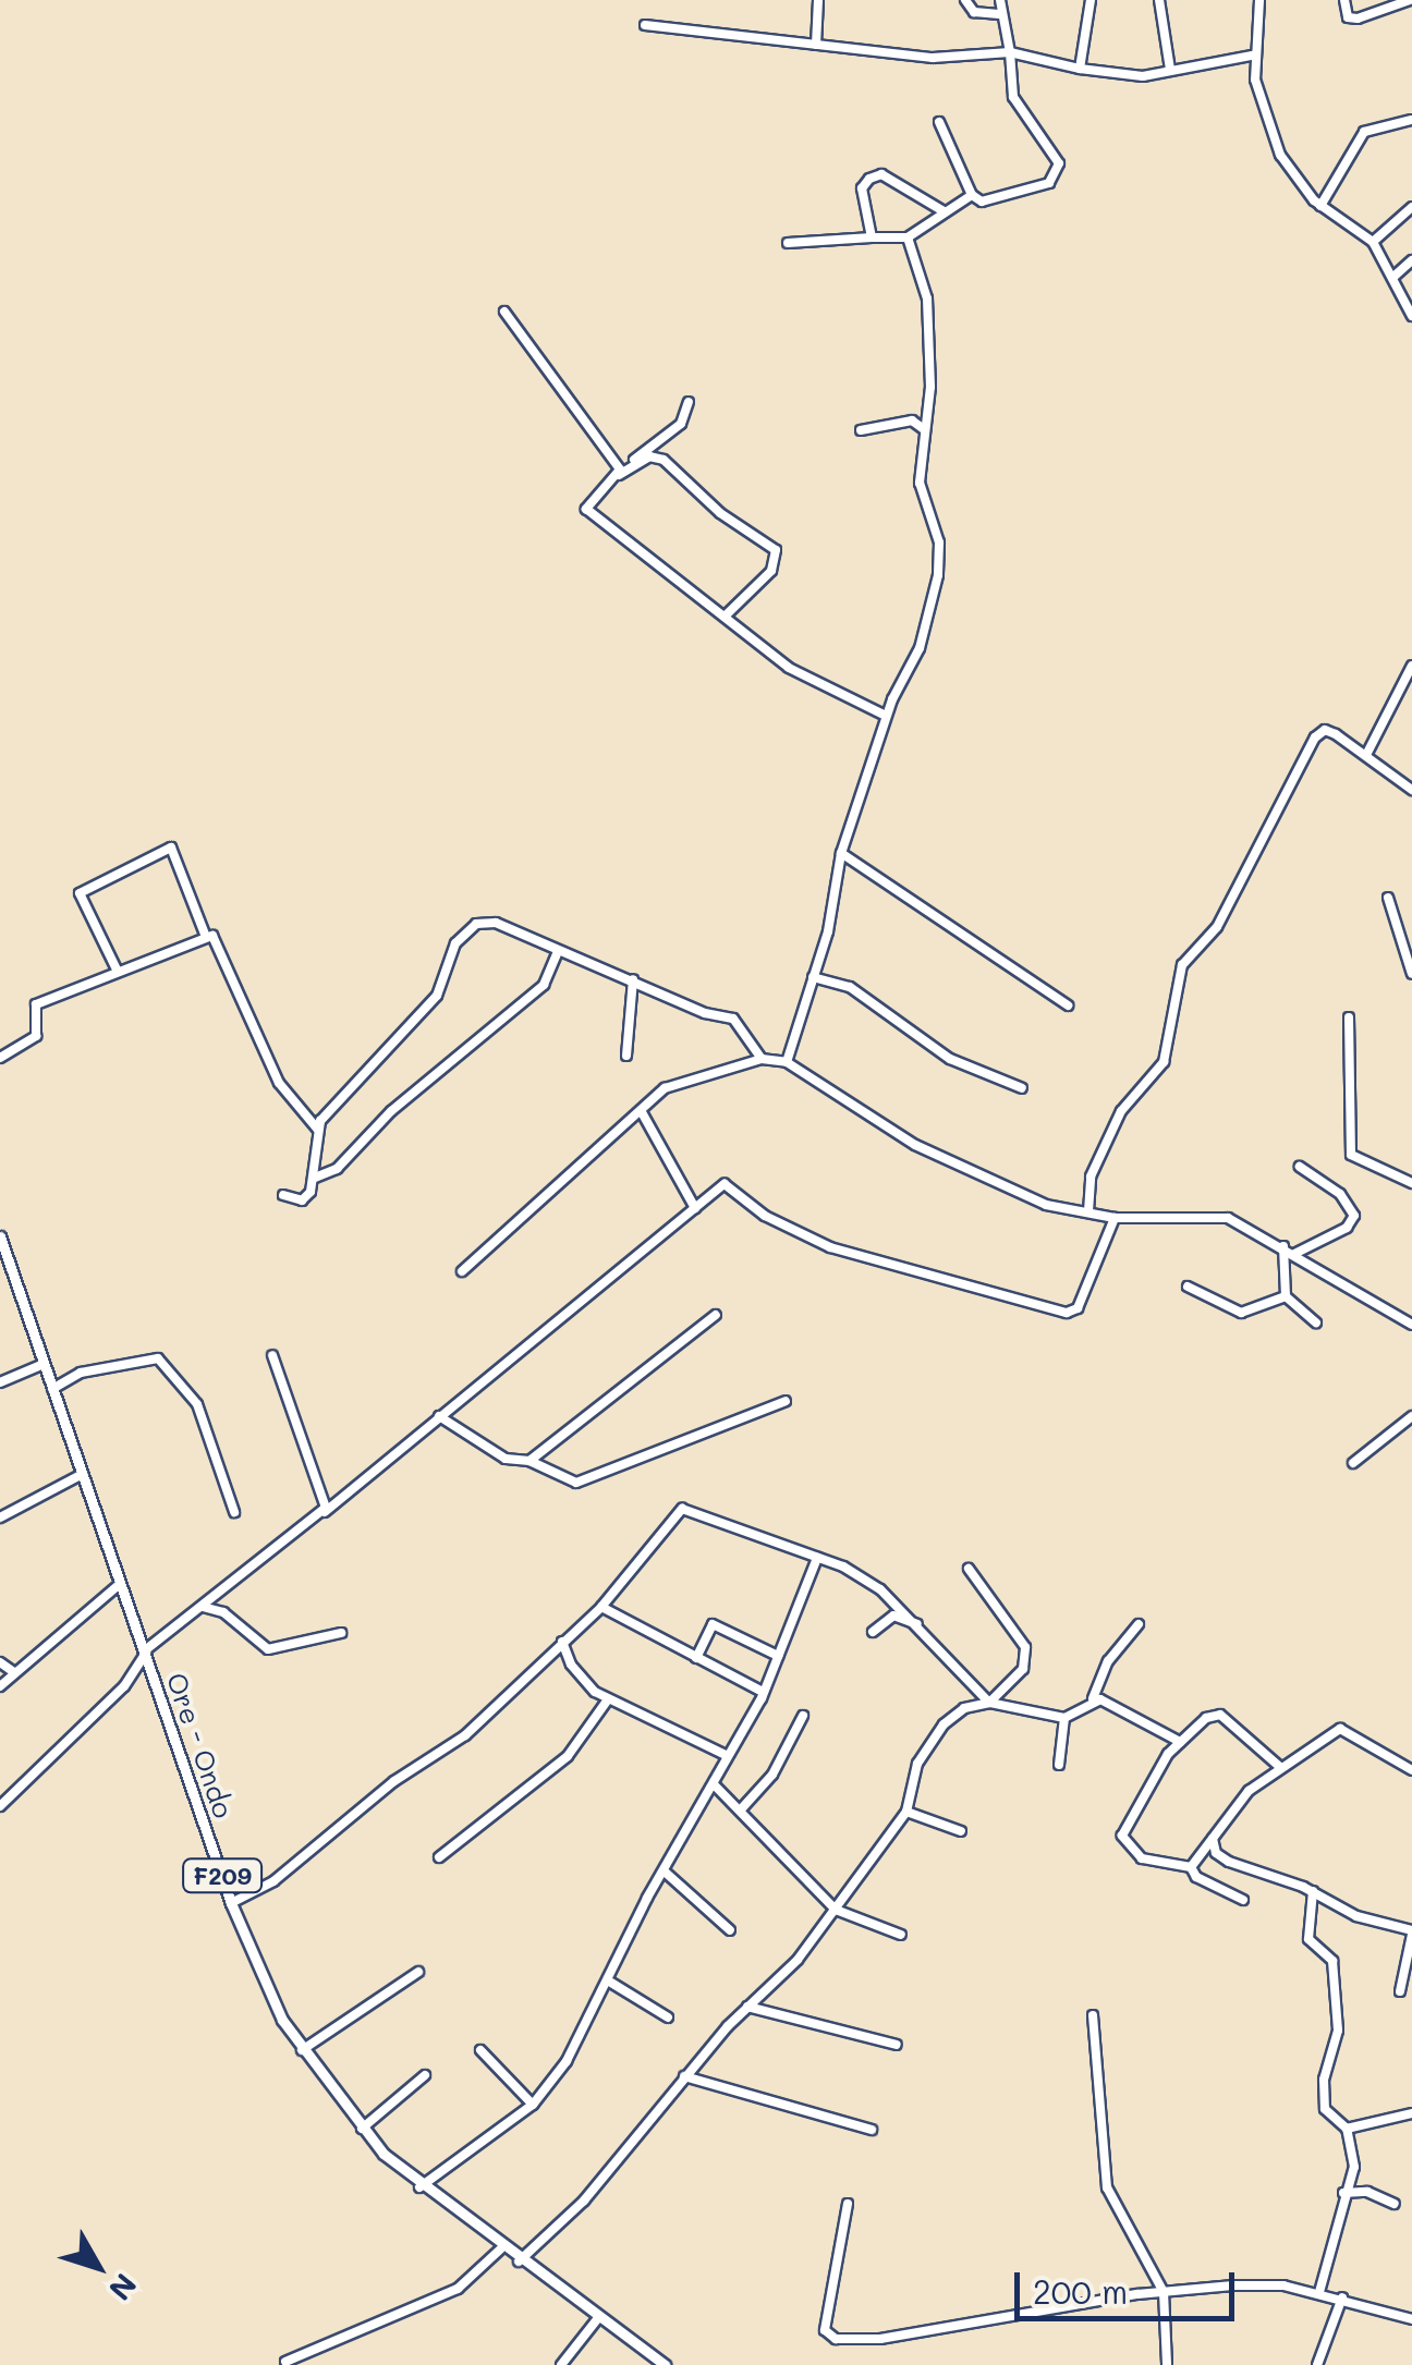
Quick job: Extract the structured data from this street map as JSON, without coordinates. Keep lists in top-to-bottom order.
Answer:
{
  "streets": {
    "main road": ["Ore - Ondo", "F209"]
  },
  "scale_bar": "200 m",
  "north": "bottom right"
}
